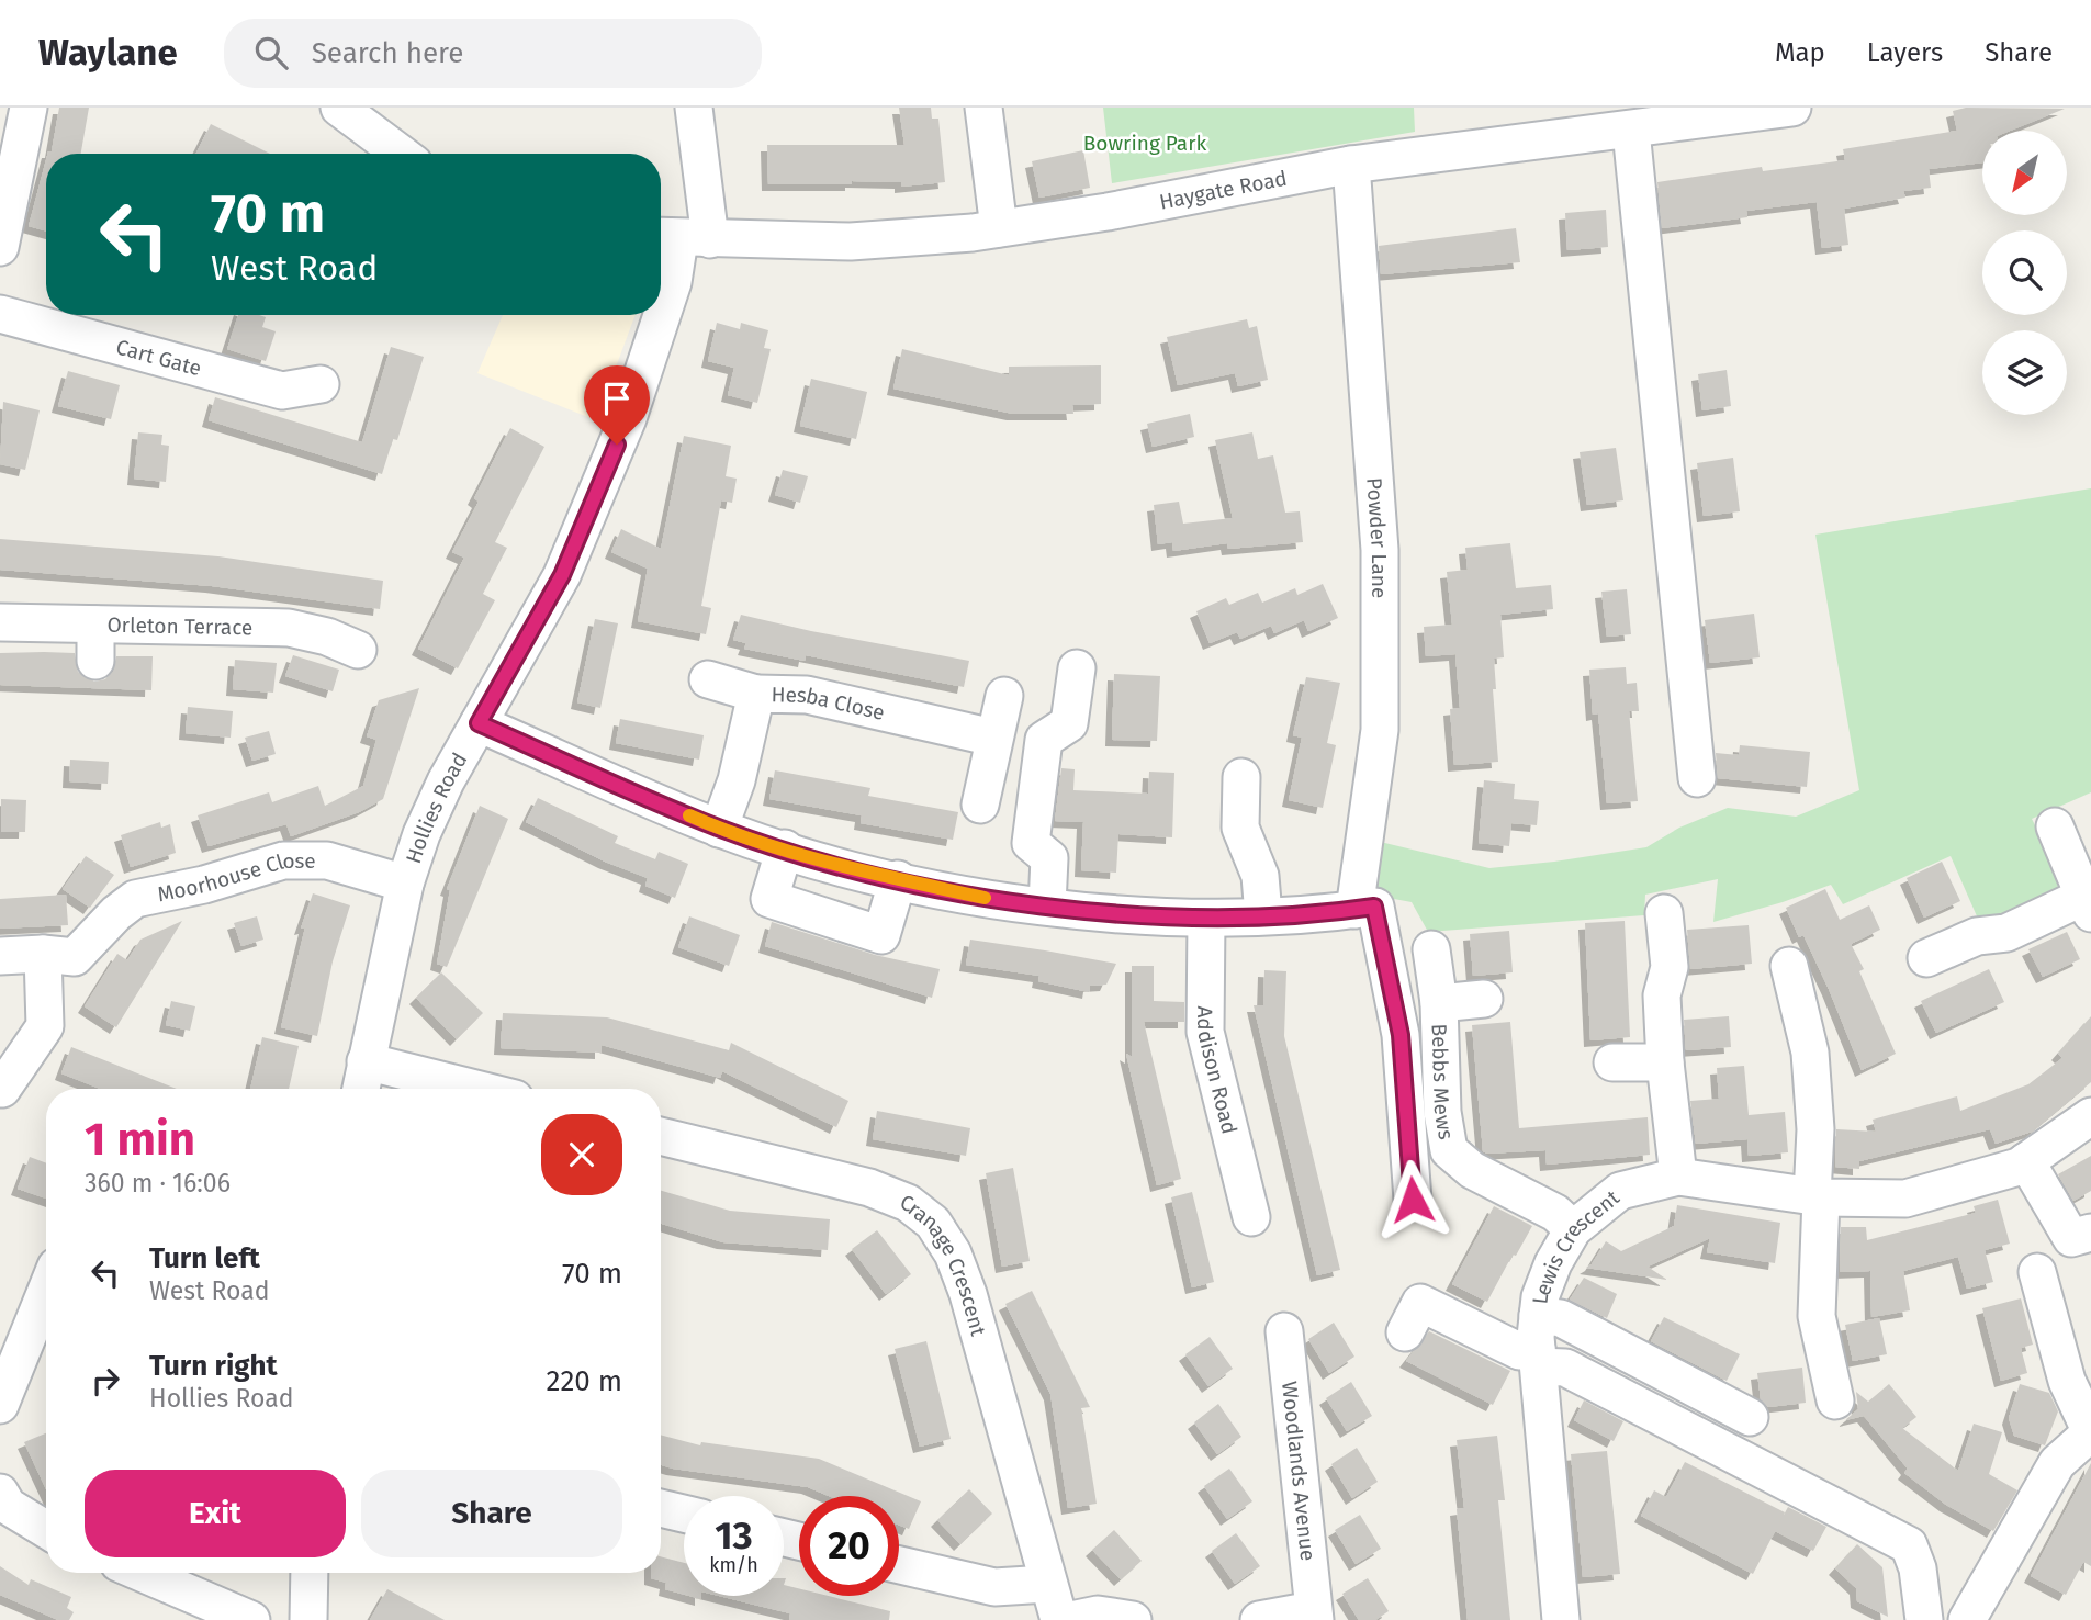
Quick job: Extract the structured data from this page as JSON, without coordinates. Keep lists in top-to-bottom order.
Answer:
{
  "streets": {
    "street": [
      "Haygate Road",
      "Cart Gate",
      "Powder Lane",
      "Orleton Terrace",
      "Hesba Close",
      "Hollies Road",
      "Moorhouse Close",
      "Addison Road",
      "Bebbs Mews",
      "Lewis Crescent",
      "Cranage Crescent",
      "Woodlands Avenue"
    ]
  },
  "crossings": [
    ["Haygate Road", "Powder Lane"],
    ["Haygate Road", "Hollies Road"],
    ["Hollies Road", "Moorhouse Close"],
    ["Bebbs Mews", "Lewis Crescent"]
  ],
  "parks": ["Bowring Park"],
  "north": "bottom left",
  "page": {
    "header": "Waylane",
    "search": "Search here",
    "nav": ["Map", "Layers", "Share"],
    "turn": ["70 m", "West Road"],
    "heading": ["1 min", "360 m · 16:06"],
    "list": [
      {
        "name": "Turn left",
        "note": "West Road",
        "value": "70 m"
      },
      {
        "name": "Turn right",
        "note": "Hollies Road",
        "value": "220 m"
      }
    ],
    "buttons": ["Exit", "Share"],
    "speed": "13 km/h",
    "limit": "20"
  }
}
